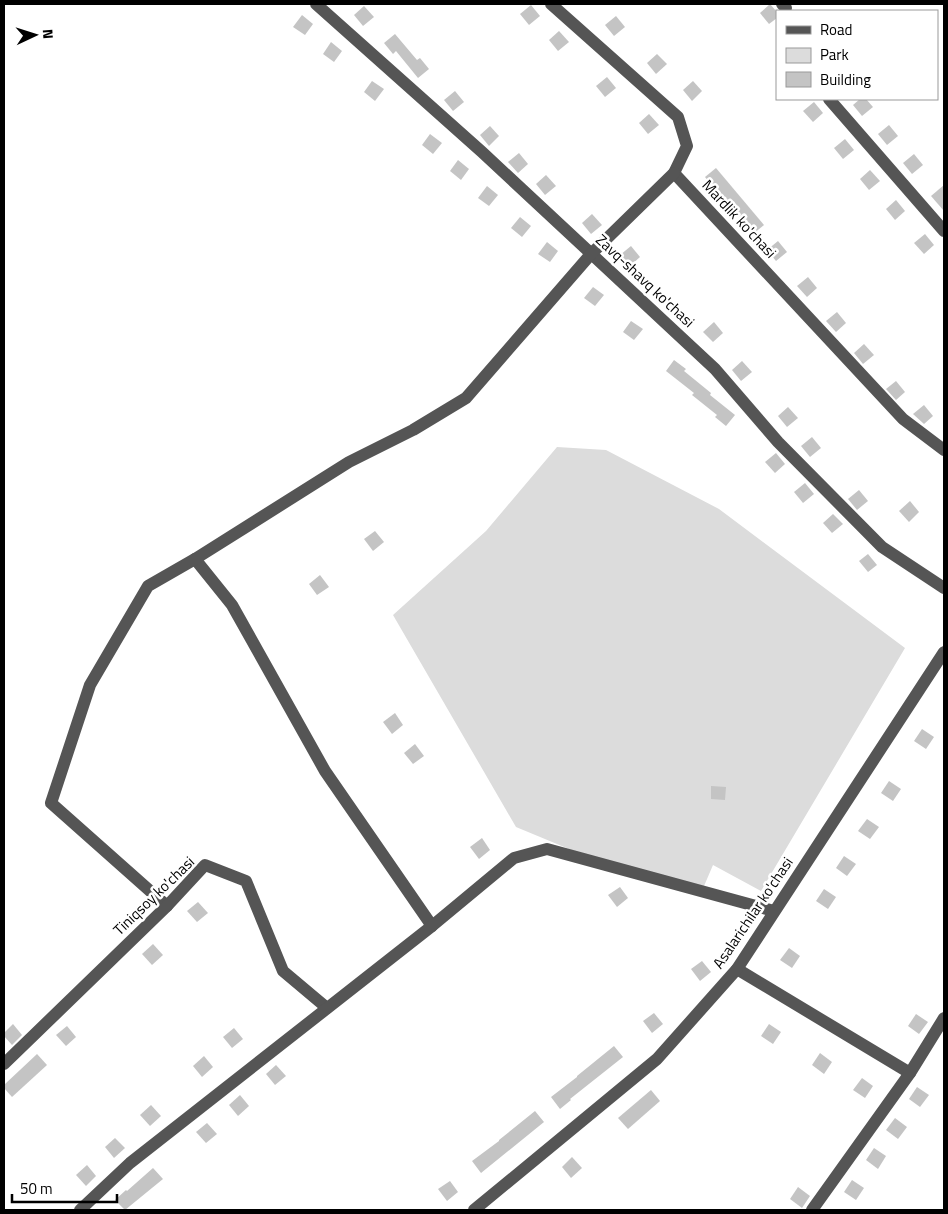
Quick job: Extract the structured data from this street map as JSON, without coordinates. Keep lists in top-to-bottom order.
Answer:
{
  "streets": {
    "street": [
      "Mardlik ko'chasi",
      "Zavq-shavq ko'chasi",
      "Tiniqsoy ko'chasi",
      "Asalarichilar ko'chasi"
    ]
  },
  "legend": ["Road", "Park", "Building"],
  "scale_bar": "50 m",
  "north": "right"
}
